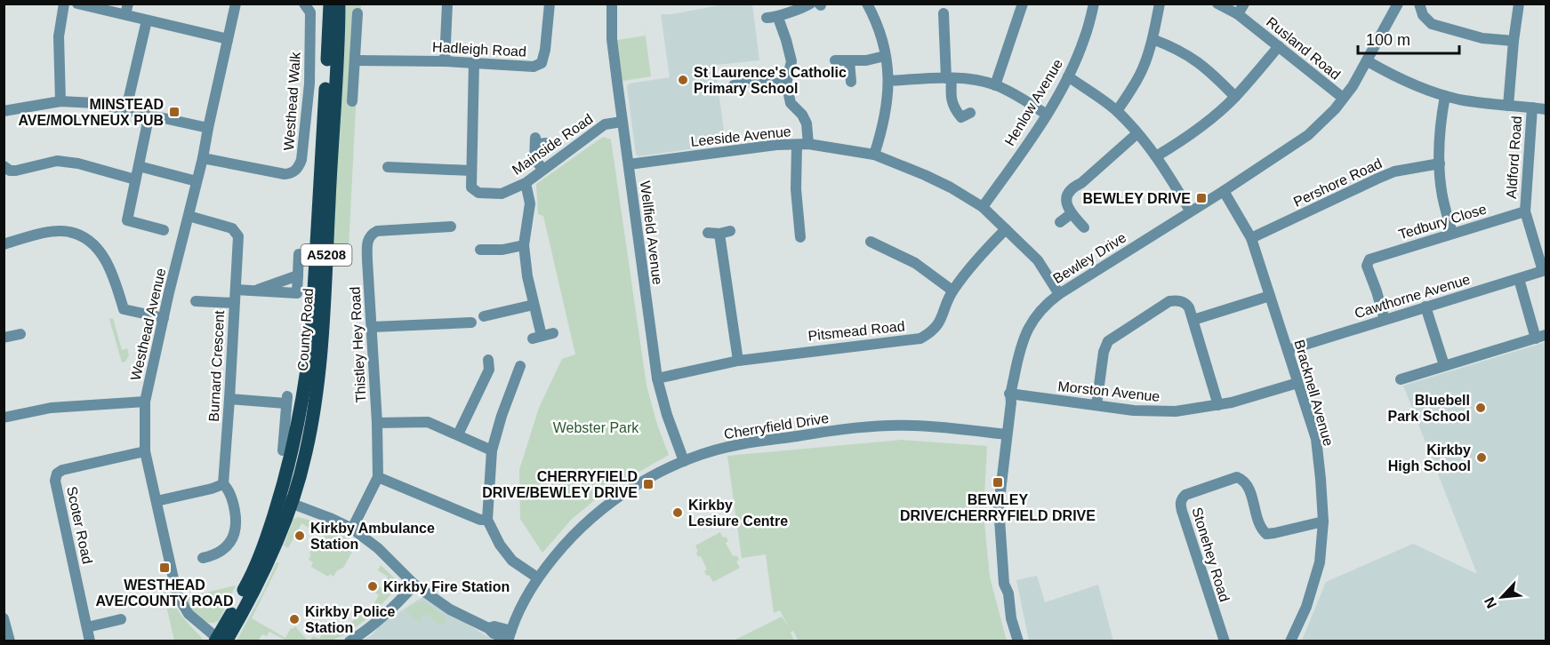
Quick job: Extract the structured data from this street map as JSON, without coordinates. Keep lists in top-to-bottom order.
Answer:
{
  "streets": {
    "main road": ["A5208", "County Road"],
    "street": [
      "Rusland Road",
      "Hadleigh Road",
      "Westhead Walk",
      "Henlow Avenue",
      "Leeside Avenue",
      "Mainside Road",
      "Aldford Road",
      "Pershore Road",
      "Tedbury Close",
      "Wellfield Avenue",
      "Bewley Drive",
      "Cawthorne Avenue",
      "Westhead Avenue",
      "Pitsmead Road",
      "Thistley Hey Road",
      "Burnard Crescent",
      "Morston Avenue",
      "Bracknell Avenue",
      "Cherryfield Drive",
      "Scoter Road",
      "Stonehey Road"
    ]
  },
  "crossings": [
    ["Rusland Road", "Bewley Drive"],
    ["Westhead Walk", "Westhead Avenue"],
    ["Henlow Avenue", "Leeside Avenue"],
    ["Leeside Avenue", "Wellfield Avenue"],
    ["Leeside Avenue", "Bewley Drive"],
    ["Leeside Avenue", "Pitsmead Road"],
    ["Mainside Road", "Wellfield Avenue"],
    ["Aldford Road", "Tedbury Close"],
    ["Aldford Road", "Cawthorne Avenue"],
    ["Pershore Road", "Bracknell Avenue"],
    ["Tedbury Close", "Cawthorne Avenue"],
    ["Wellfield Avenue", "Pitsmead Road"],
    ["Wellfield Avenue", "Cherryfield Drive"],
    ["Bewley Drive", "Morston Avenue"],
    ["Bewley Drive", "Bracknell Avenue"],
    ["Bewley Drive", "Cherryfield Drive"],
    ["Cawthorne Avenue", "Bracknell Avenue"],
    ["Westhead Avenue", "County Road"],
    ["Westhead Avenue", "Burnard Crescent"],
    ["Westhead Avenue", "Scoter Road"],
    ["Morston Avenue", "Bracknell Avenue"],
    ["Bracknell Avenue", "Stonehey Road"]
  ],
  "parks": ["Webster Park"],
  "places": {
    "other": [
      "St Laurence's Catholic Primary School",
      "Bluebell Park School",
      "Kirkby High School",
      "Kirkby Lesiure Centre",
      "Kirkby Ambulance Station",
      "Kirkby Fire Station",
      "Kirkby Police Station"
    ],
    "transit": [
      "MINSTEAD AVE/MOLYNEUX PUB",
      "BEWLEY DRIVE",
      "BEWLEY DRIVE/CHERRYFIELD DRIVE",
      "CHERRYFIELD DRIVE/BEWLEY DRIVE",
      "WESTHEAD AVE/COUNTY ROAD"
    ]
  },
  "scale_bar": "100 m",
  "north": "bottom left"
}
